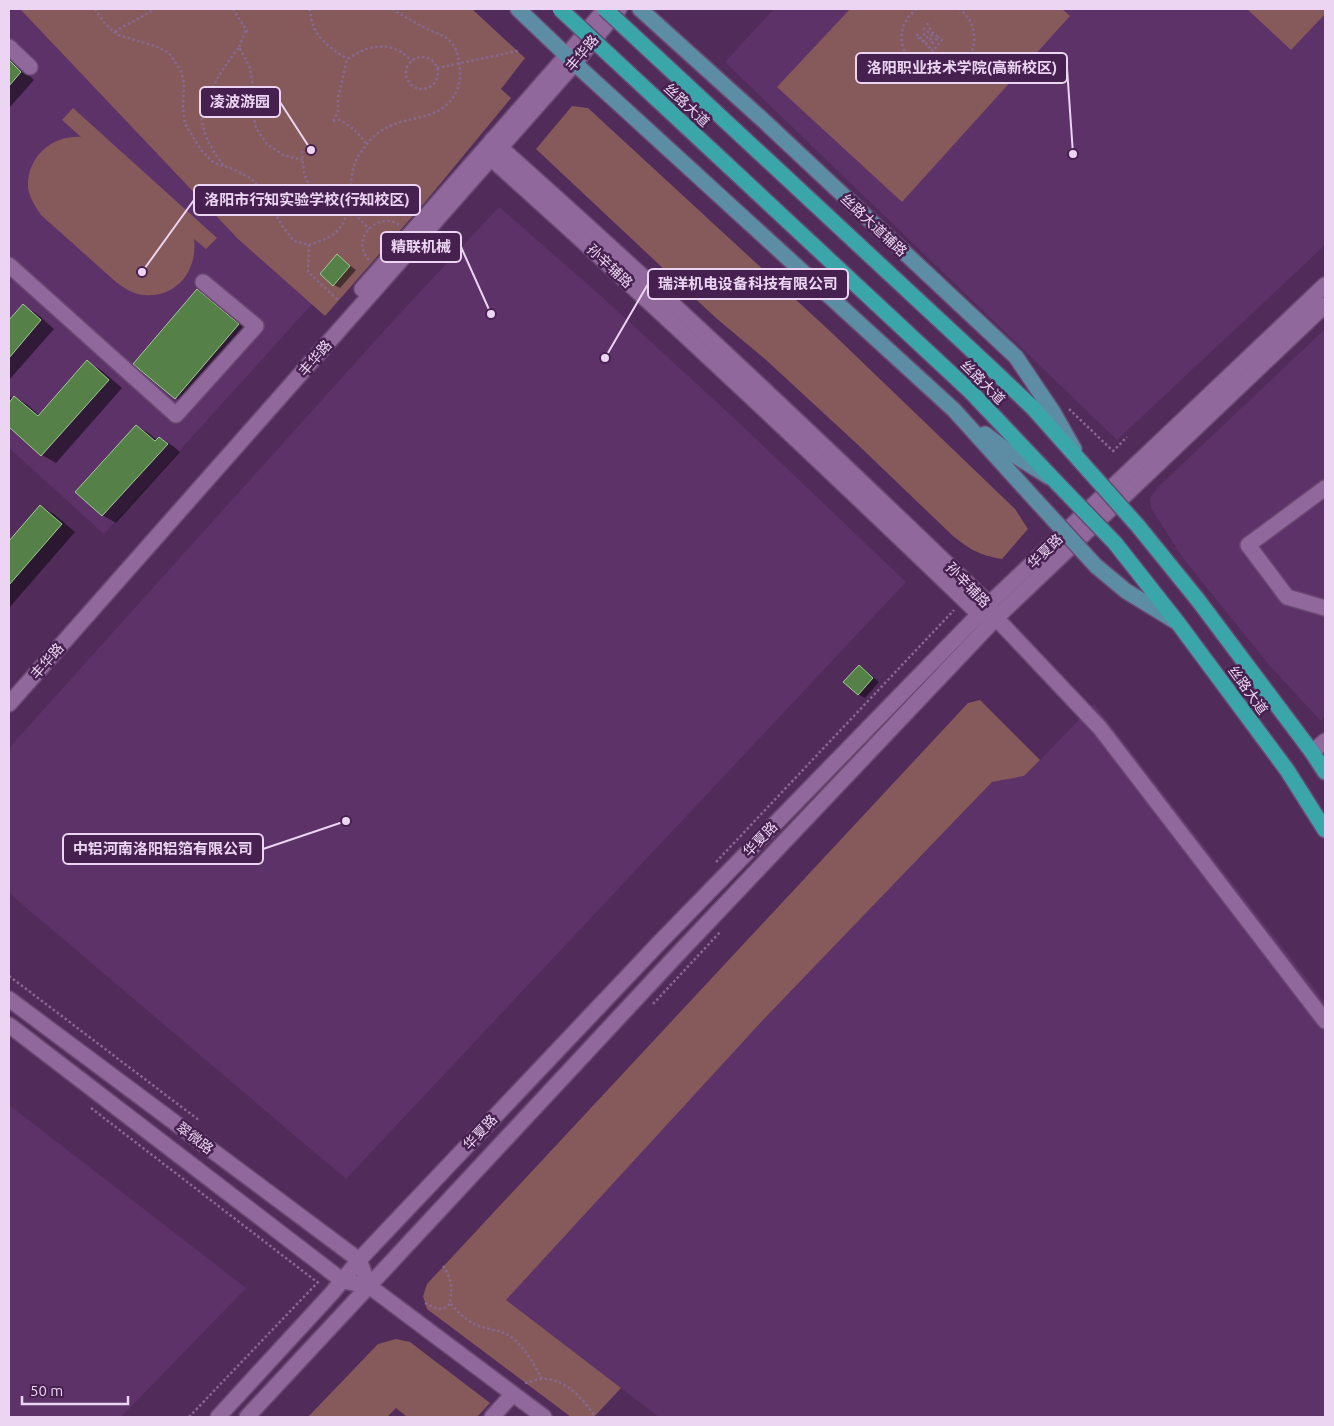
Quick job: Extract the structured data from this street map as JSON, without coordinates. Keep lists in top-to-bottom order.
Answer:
{
  "streets": {
    "highway": ["丝路大道"],
    "main road": ["丝路大道辅路"],
    "street": [
      "丰华路",
      "孙辛辅路",
      "华夏路",
      "翠微路"
    ]
  },
  "crossings": [
    ["丰华路", "丝路大道"],
    ["丰华路", "孙辛辅路"],
    ["丝路大道", "丝路大道辅路"],
    ["孙辛辅路", "华夏路"],
    ["华夏路", "翠微路"]
  ],
  "places": [
    "凌波游园",
    "洛阳职业技术学院(高新校区)",
    "洛阳市行知实验学校(行知校区)",
    "精联机械",
    "瑞洋机电设备科技有限公司",
    "中铝河南洛阳铝箔有限公司"
  ],
  "scale_bar": "50 m"
}
